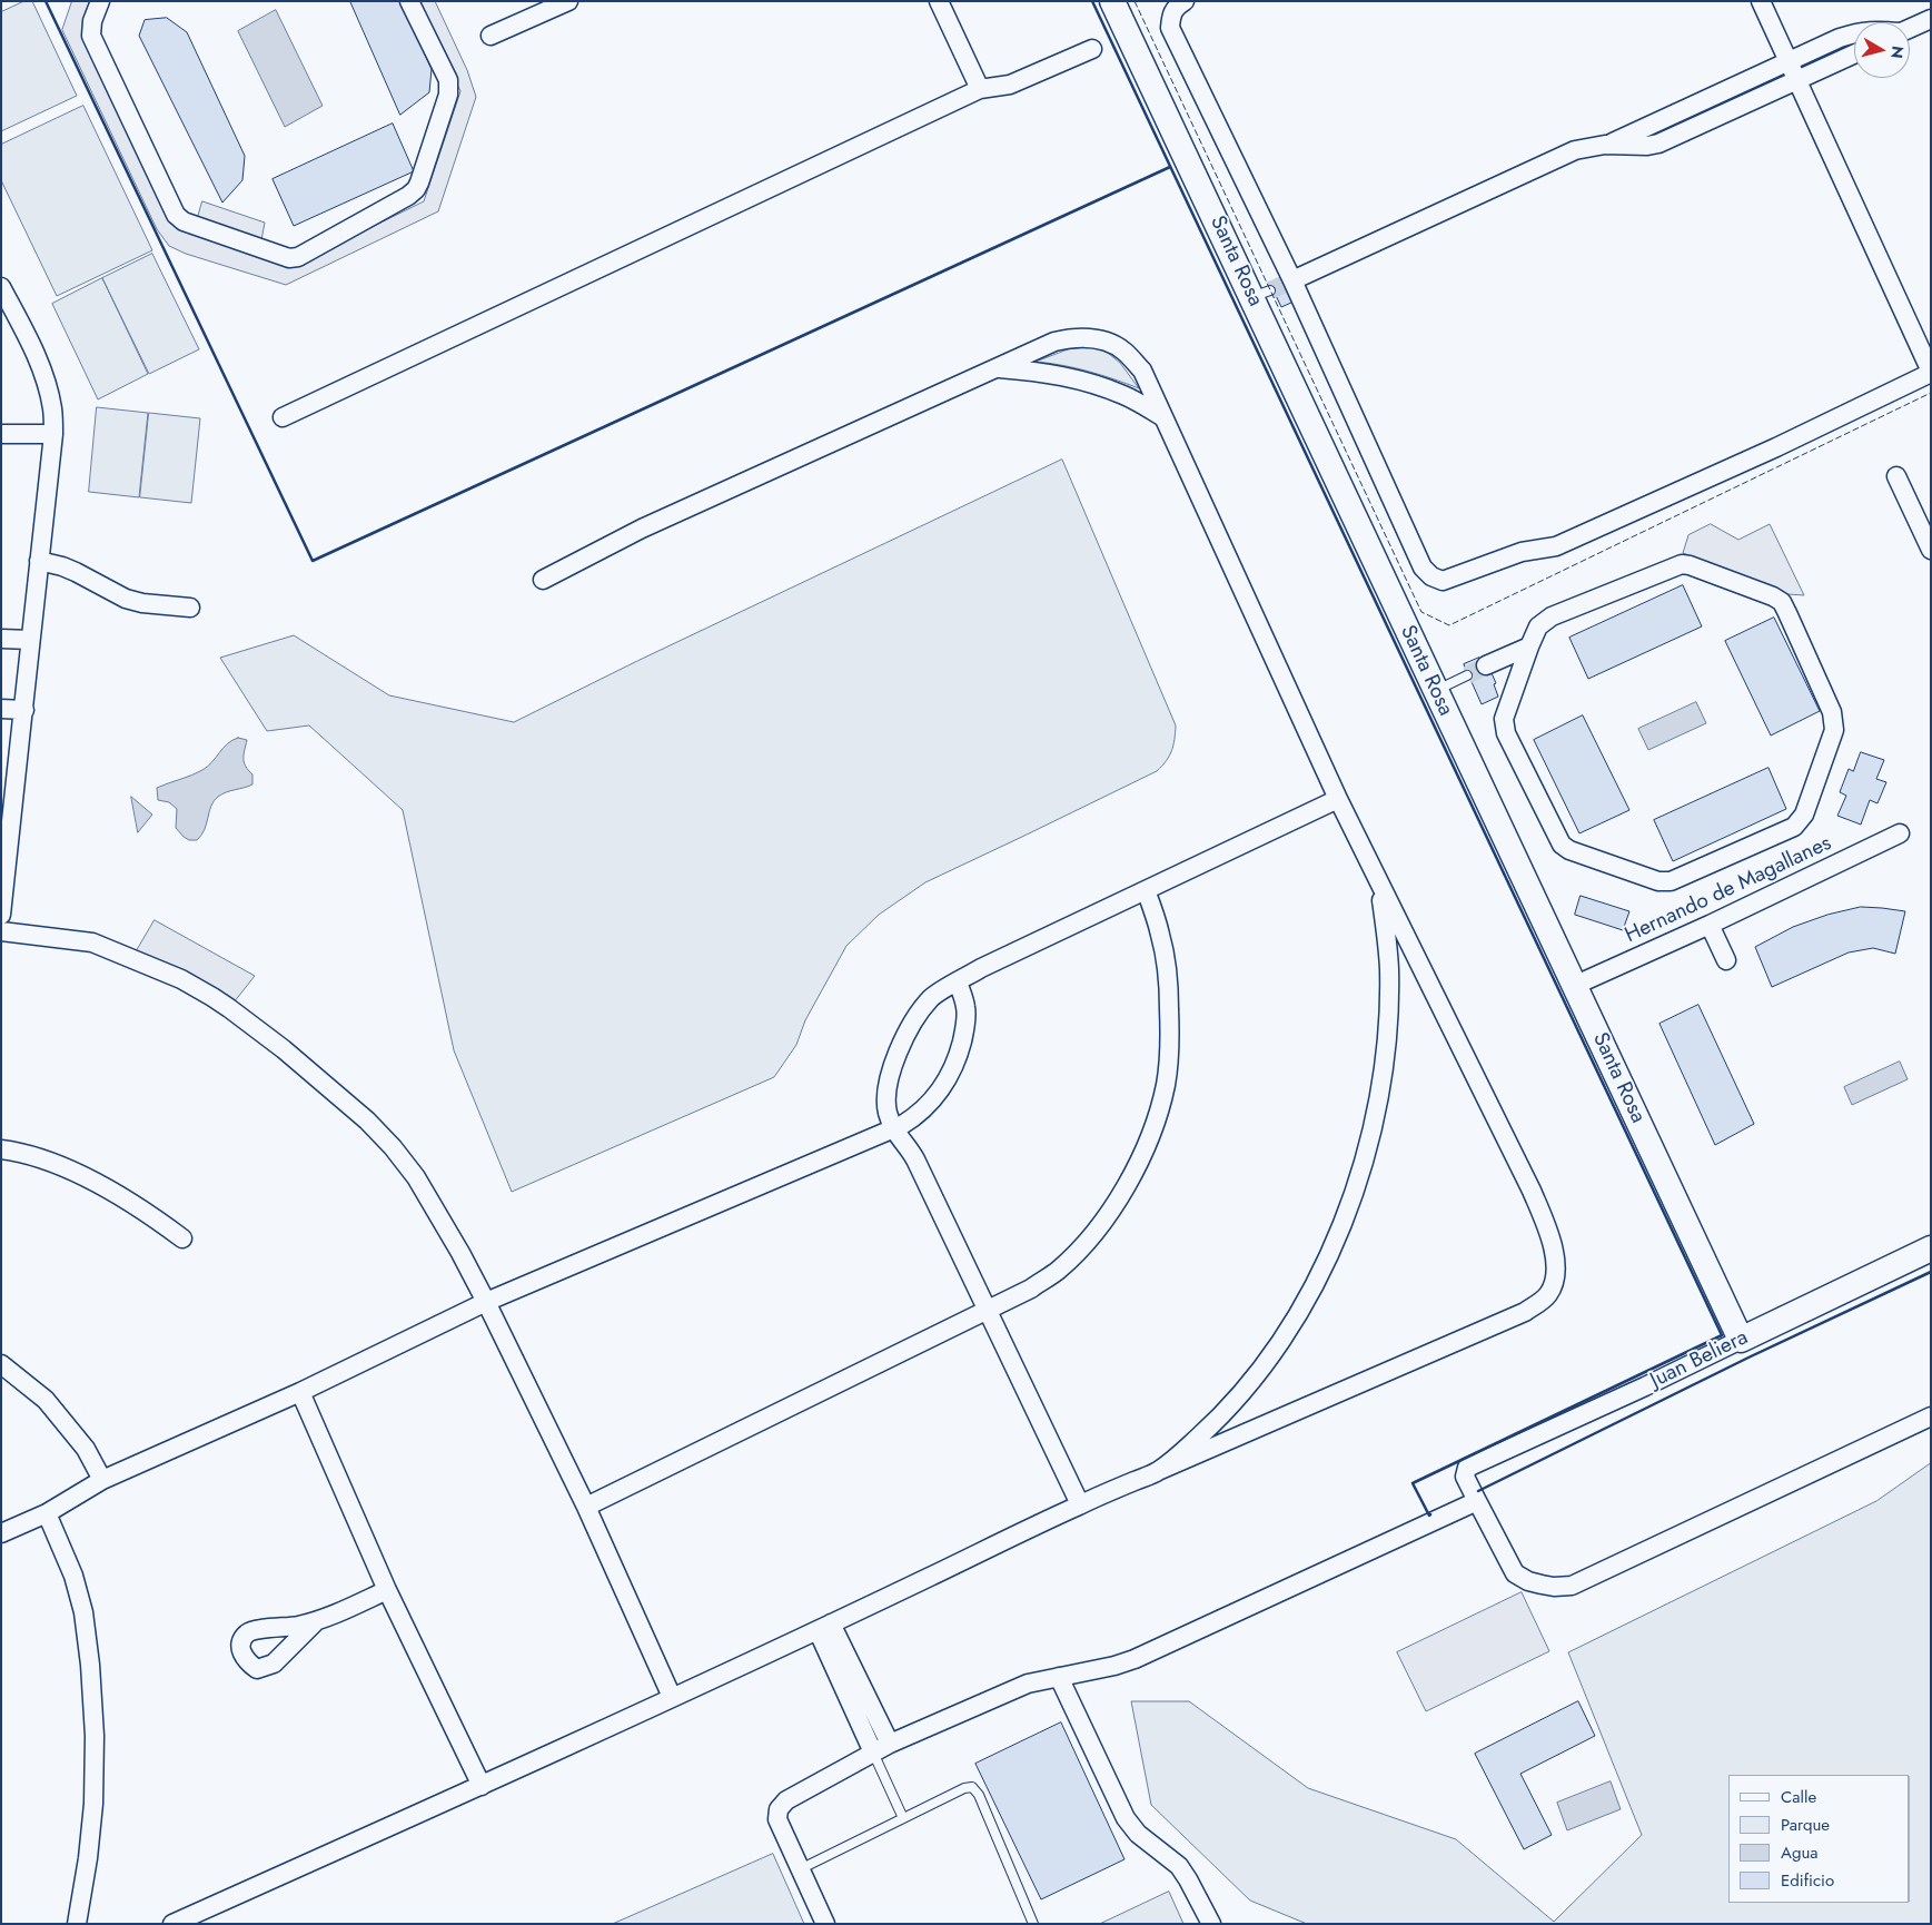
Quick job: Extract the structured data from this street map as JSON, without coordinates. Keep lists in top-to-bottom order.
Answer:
{
  "streets": {
    "street": ["Santa Rosa", "Hernando de Magallanes", "Juan Beliera"]
  },
  "crossings": [
    ["Santa Rosa", "Hernando de Magallanes"],
    ["Santa Rosa", "Juan Beliera"]
  ],
  "legend": [
    "Calle",
    "Parque",
    "Agua",
    "Edificio"
  ],
  "north": "right"
}
